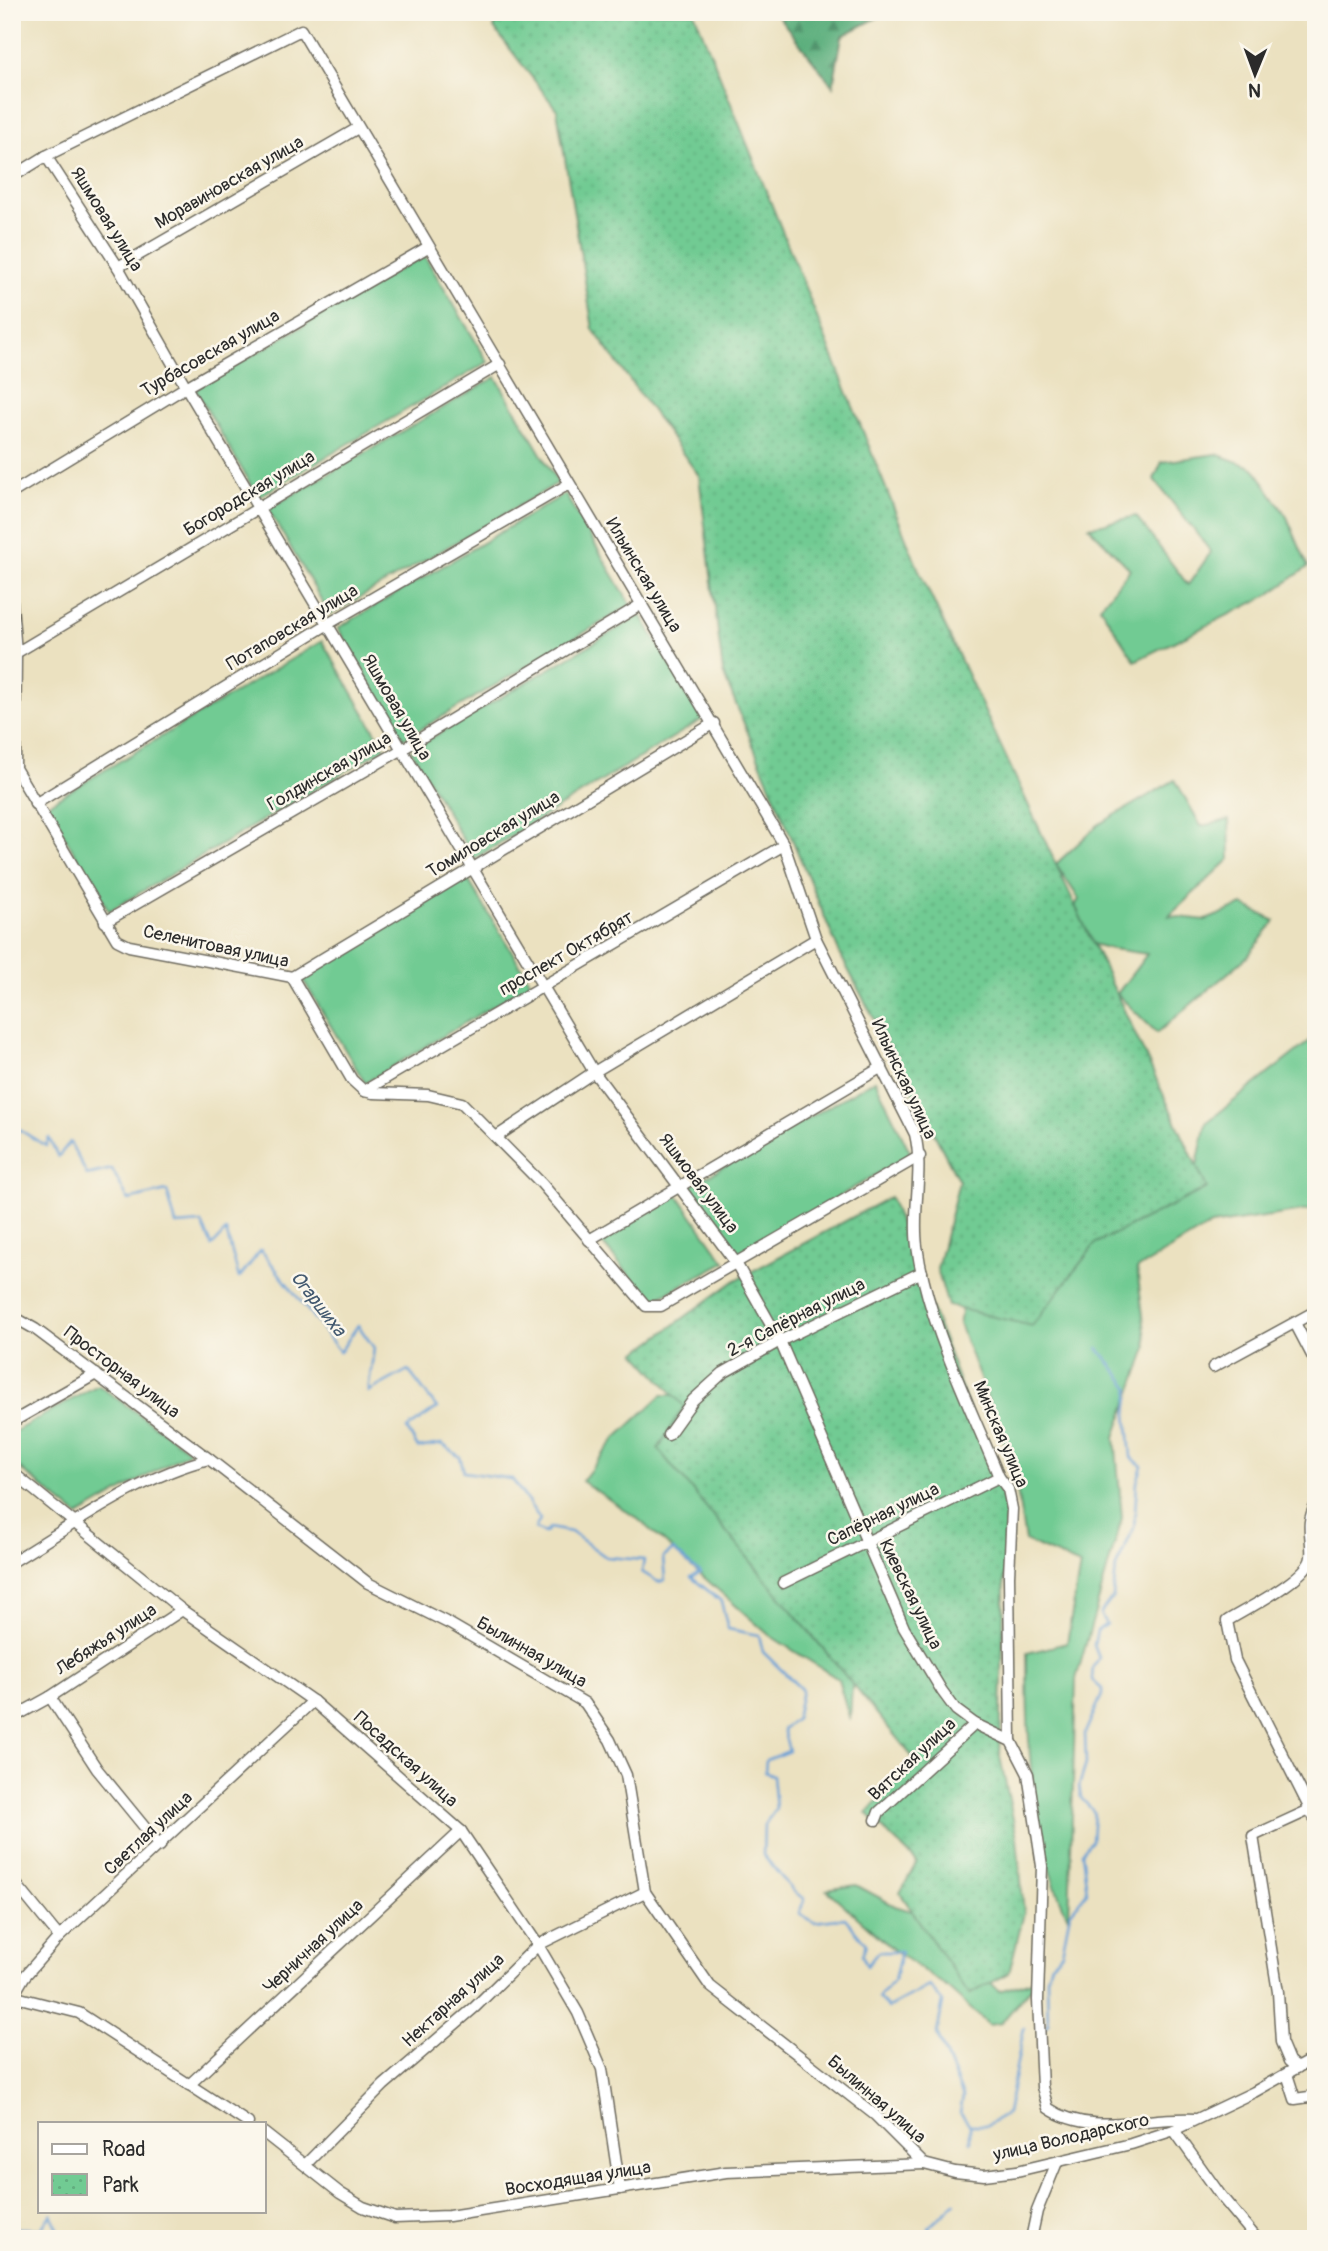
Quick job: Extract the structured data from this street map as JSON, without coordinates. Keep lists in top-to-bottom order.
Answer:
{
  "streets": {
    "street": [
      "Моравиновская улица",
      "Яшмовая улица",
      "Турбасовская улица",
      "Богородская улица",
      "Ильинская улица",
      "Потаповская улица",
      "Голдинская улица",
      "Томиловская улица",
      "Селенитовая улица",
      "проспект Октябрят",
      "2-я Сапёрная улица",
      "Просторная улица",
      "Минская улица",
      "Сапёрная улица",
      "Киевская улица",
      "Лебяжья улица",
      "Былинная улица",
      "Посадская улица",
      "Вятская улица",
      "Светлая улица",
      "Черничная улица",
      "Нектарная улица",
      "улица Володарского",
      "Восходящая улица"
    ]
  },
  "crossings": [
    ["Моравиновская улица", "Яшмовая улица"],
    ["Моравиновская улица", "Ильинская улица"],
    ["Яшмовая улица", "Турбасовская улица"],
    ["Яшмовая улица", "Богородская улица"],
    ["Яшмовая улица", "Ильинская улица"],
    ["Яшмовая улица", "Потаповская улица"],
    ["Яшмовая улица", "Голдинская улица"],
    ["Яшмовая улица", "Томиловская улица"],
    ["Яшмовая улица", "проспект Октябрят"],
    ["Яшмовая улица", "Киевская улица"],
    ["Турбасовская улица", "Ильинская улица"],
    ["Богородская улица", "Ильинская улица"],
    ["Богородская улица", "Селенитовая улица"],
    ["Ильинская улица", "Потаповская улица"],
    ["Ильинская улица", "Голдинская улица"],
    ["Ильинская улица", "Томиловская улица"],
    ["Ильинская улица", "проспект Октябрят"],
    ["Ильинская улица", "Минская улица"],
    ["Потаповская улица", "Селенитовая улица"],
    ["Голдинская улица", "Селенитовая улица"],
    ["Томиловская улица", "Селенитовая улица"],
    ["Селенитовая улица", "проспект Октябрят"],
    ["2-я Сапёрная улица", "Минская улица"],
    ["2-я Сапёрная улица", "Киевская улица"],
    ["Просторная улица", "Былинная улица"],
    ["Минская улица", "Сапёрная улица"],
    ["Минская улица", "Киевская улица"],
    ["Сапёрная улица", "Киевская улица"],
    ["Киевская улица", "Вятская улица"],
    ["Лебяжья улица", "Посадская улица"],
    ["Былинная улица", "Нектарная улица"],
    ["Былинная улица", "улица Володарского"],
    ["Былинная улица", "Восходящая улица"],
    ["Посадская улица", "Светлая улица"],
    ["Посадская улица", "Черничная улица"],
    ["Посадская улица", "Нектарная улица"],
    ["Посадская улица", "Восходящая улица"],
    ["Нектарная улица", "Восходящая улица"]
  ],
  "water": ["Огаршиха"],
  "legend": ["Road", "Park"],
  "north": "bottom"
}
